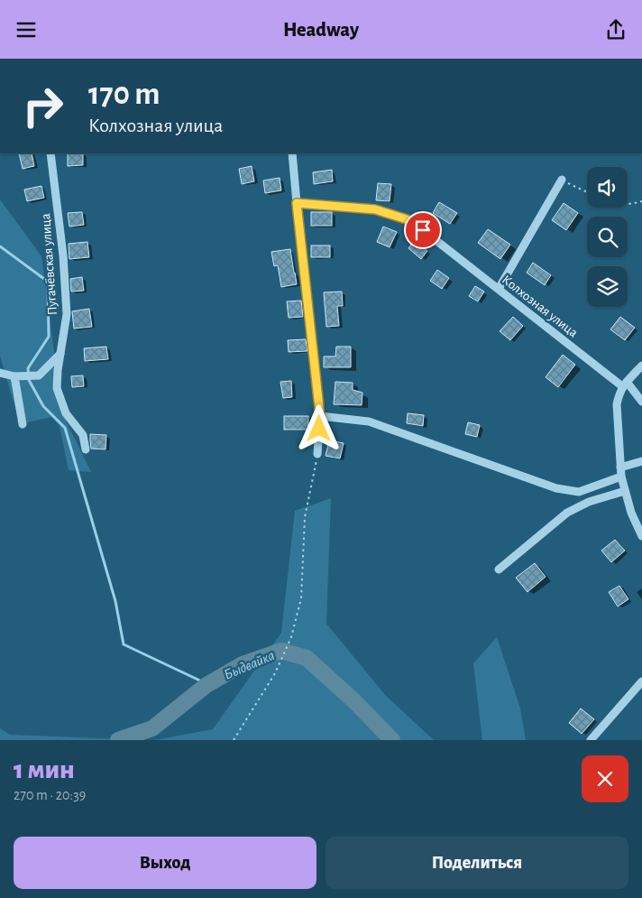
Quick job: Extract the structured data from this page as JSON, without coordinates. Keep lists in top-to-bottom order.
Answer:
{
  "streets": {
    "street": ["Пугачёвская улица", "Колхозная улица"]
  },
  "water": ["Быдвайка"],
  "page": {
    "header": "Headway",
    "turn": ["170 m", "Колхозная улица"],
    "heading": ["1 мин", "270 m · 20:39"],
    "buttons": ["Выход", "Поделиться"]
  }
}
